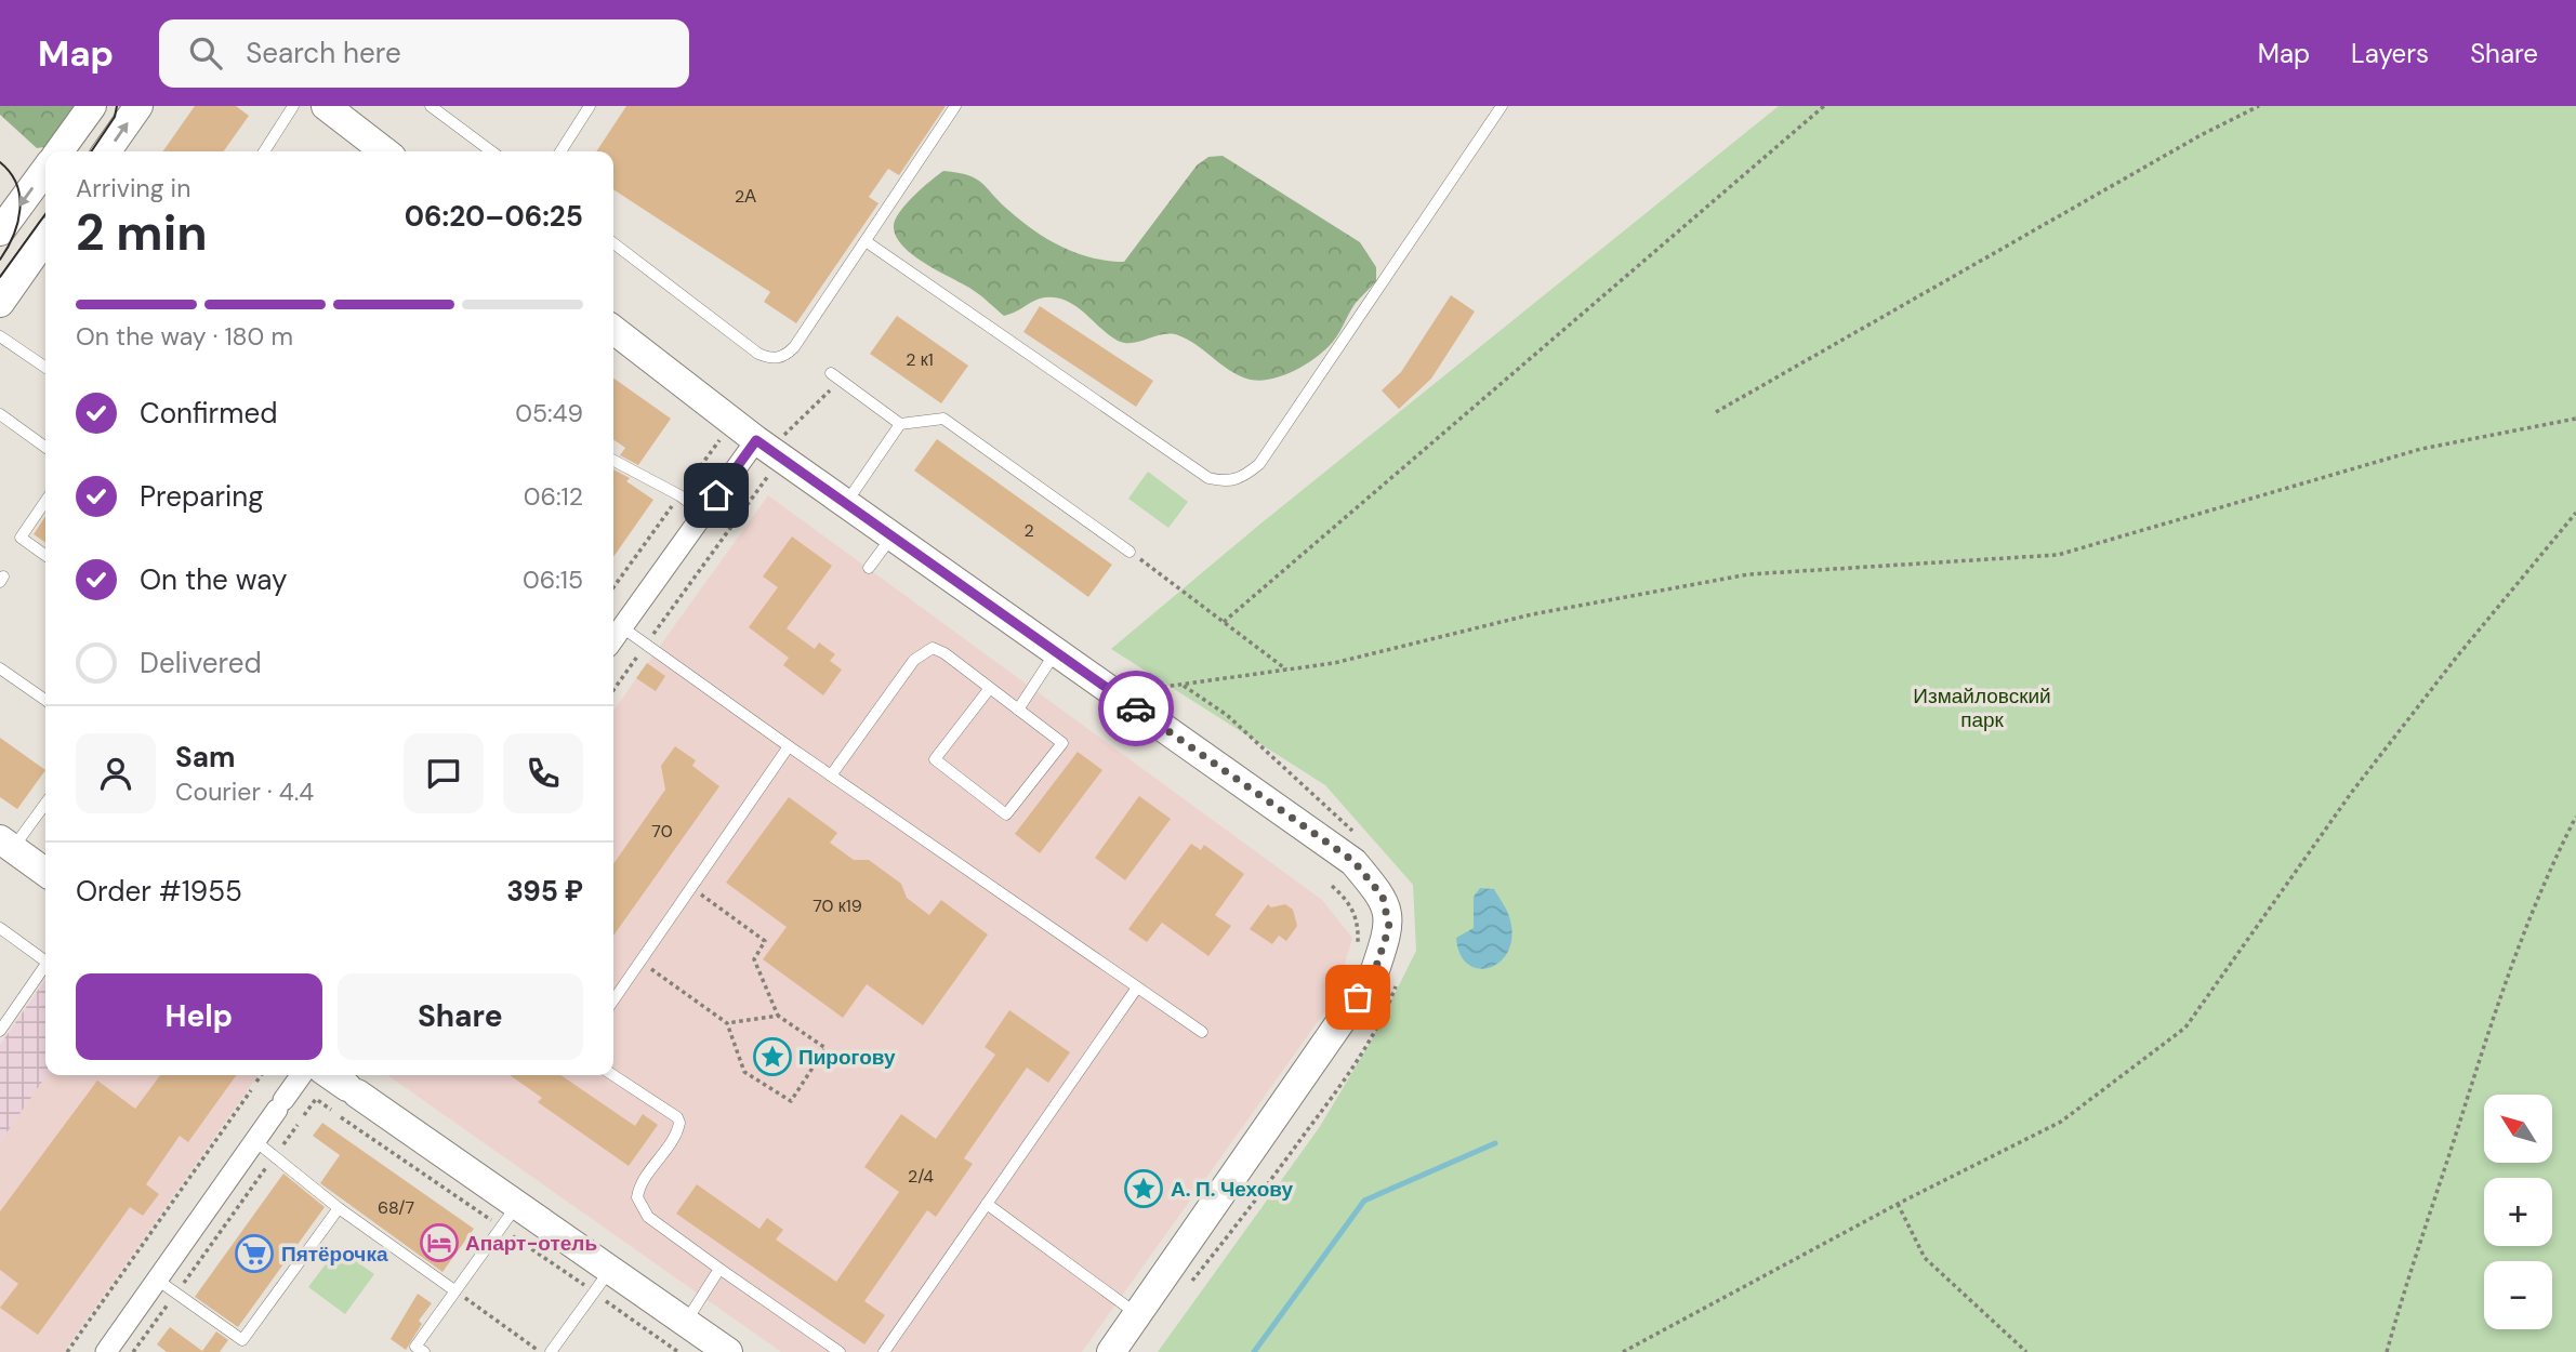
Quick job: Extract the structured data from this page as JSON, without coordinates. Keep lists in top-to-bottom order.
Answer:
{
  "parks": ["Измайловский парк"],
  "places": {
    "place": ["Пирогову", "А. П. Чехову"],
    "hotel": ["Апарт-отель"],
    "supermarket": ["Пятёрочка"]
  },
  "house_numbers": [
    "2А",
    "2 к1",
    "2",
    "70",
    "70 к19",
    "2/4",
    "68/7"
  ],
  "north": "top left",
  "page": {
    "header": "Map",
    "search": "Search here",
    "nav": ["Map", "Layers", "Share"],
    "heading": ["2 min", "Arriving in", "06:20–06:25"],
    "panel": [
      "Sam",
      "Courier · 4.4",
      "Order #1955",
      "395 ₽"
    ],
    "bar": "On the way · 180 m",
    "list": [
      ["Confirmed", "05:49"],
      ["Preparing", "06:12"],
      ["On the way", "06:15"],
      "Delivered"
    ],
    "buttons": ["Help", "Share"],
    "map_buttons": ["+", "−"]
  }
}
